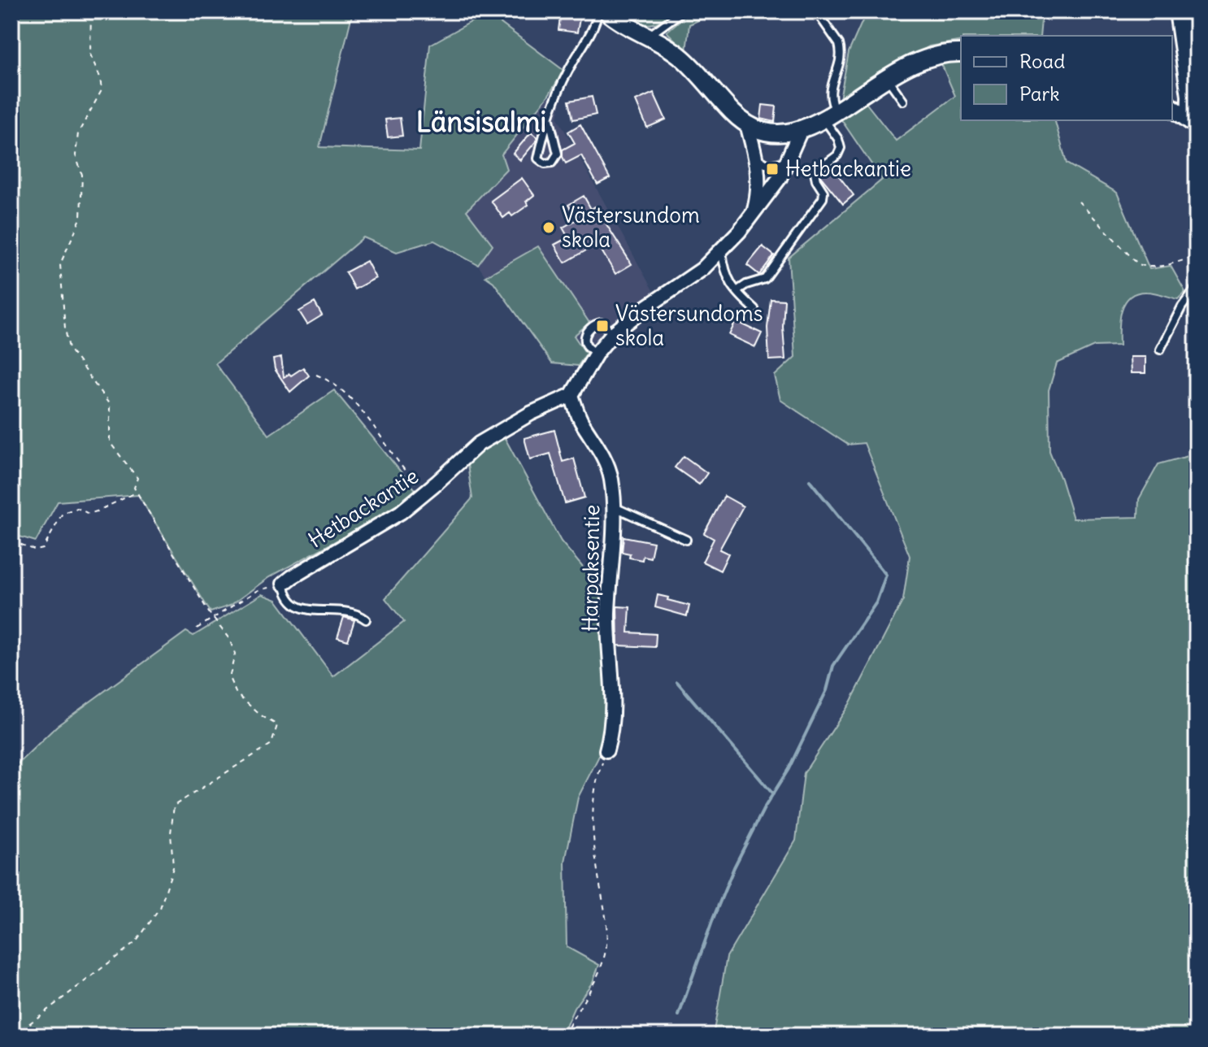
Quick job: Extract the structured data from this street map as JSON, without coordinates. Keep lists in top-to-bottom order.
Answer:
{
  "streets": {
    "street": ["Hetbackantie", "Harpaksentie"]
  },
  "crossings": [
    ["Hetbackantie", "Harpaksentie"]
  ],
  "districts": ["Länsisalmi"],
  "places": {
    "transit": ["Hetbackantie", "Västersundoms skola"],
    "other": ["Västersundom skola"]
  },
  "legend": ["Road", "Park"]
}
